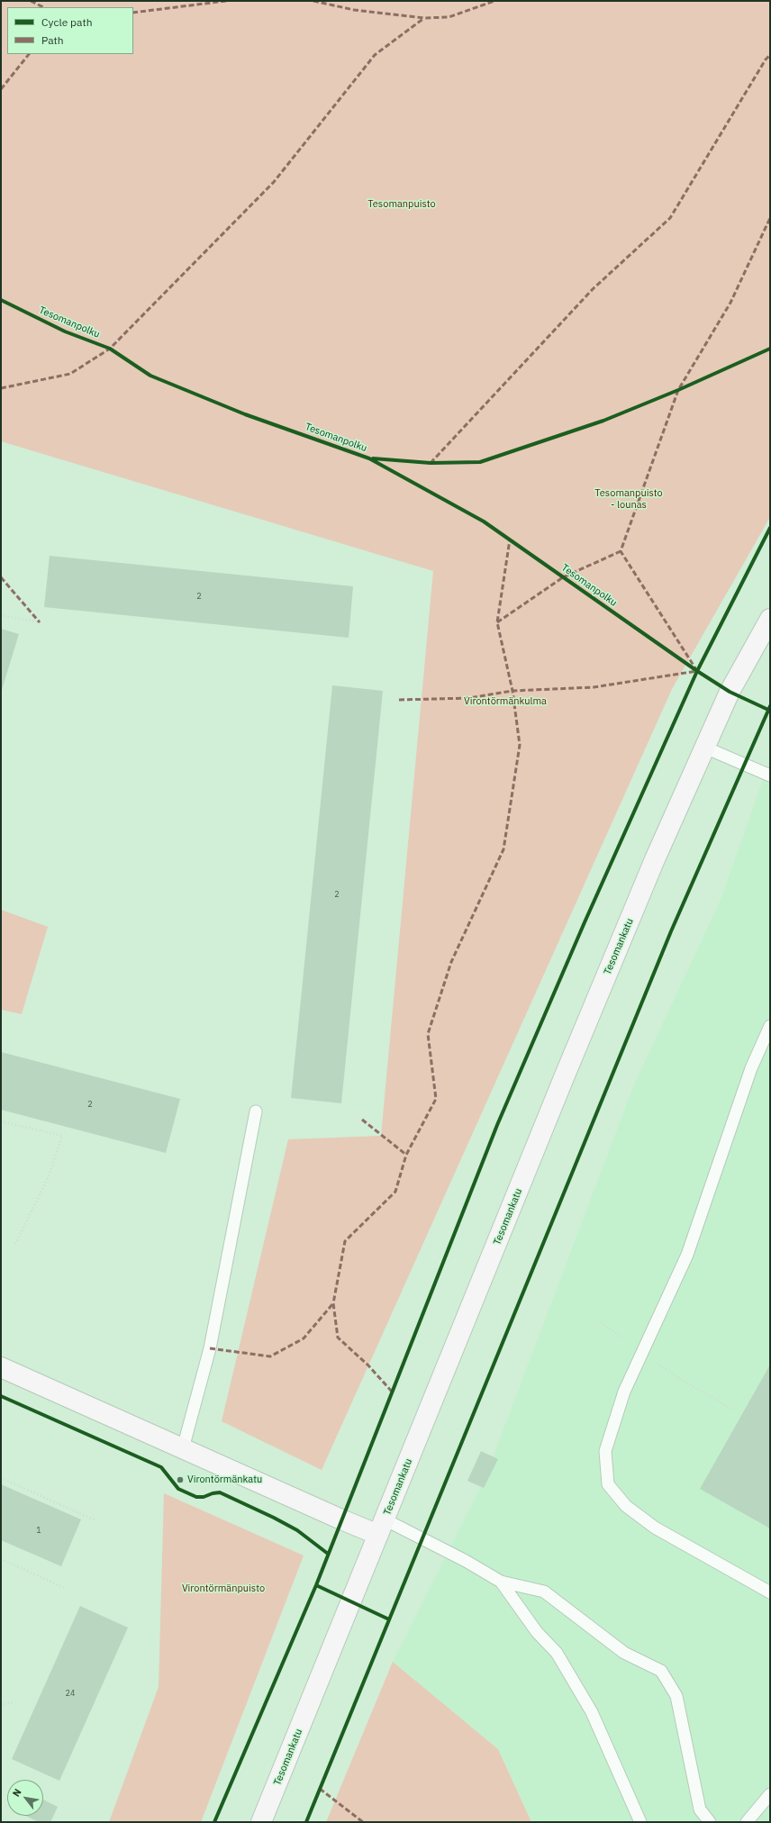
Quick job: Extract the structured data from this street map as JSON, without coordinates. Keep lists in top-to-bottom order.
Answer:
{
  "streets": {
    "main road": ["Tesomankatu"],
    "cycle path": ["Tesomanpolku"]
  },
  "parks": [
    "Tesomanpuisto",
    "Tesomanpuisto - lounas",
    "Virontörmänkulma",
    "Virontörmänpuisto"
  ],
  "places": ["Virontörmänkatu"],
  "house_numbers": [
    "2",
    "2",
    "2",
    "1",
    "24"
  ],
  "legend": ["Cycle path", "Path"],
  "north": "top left"
}
